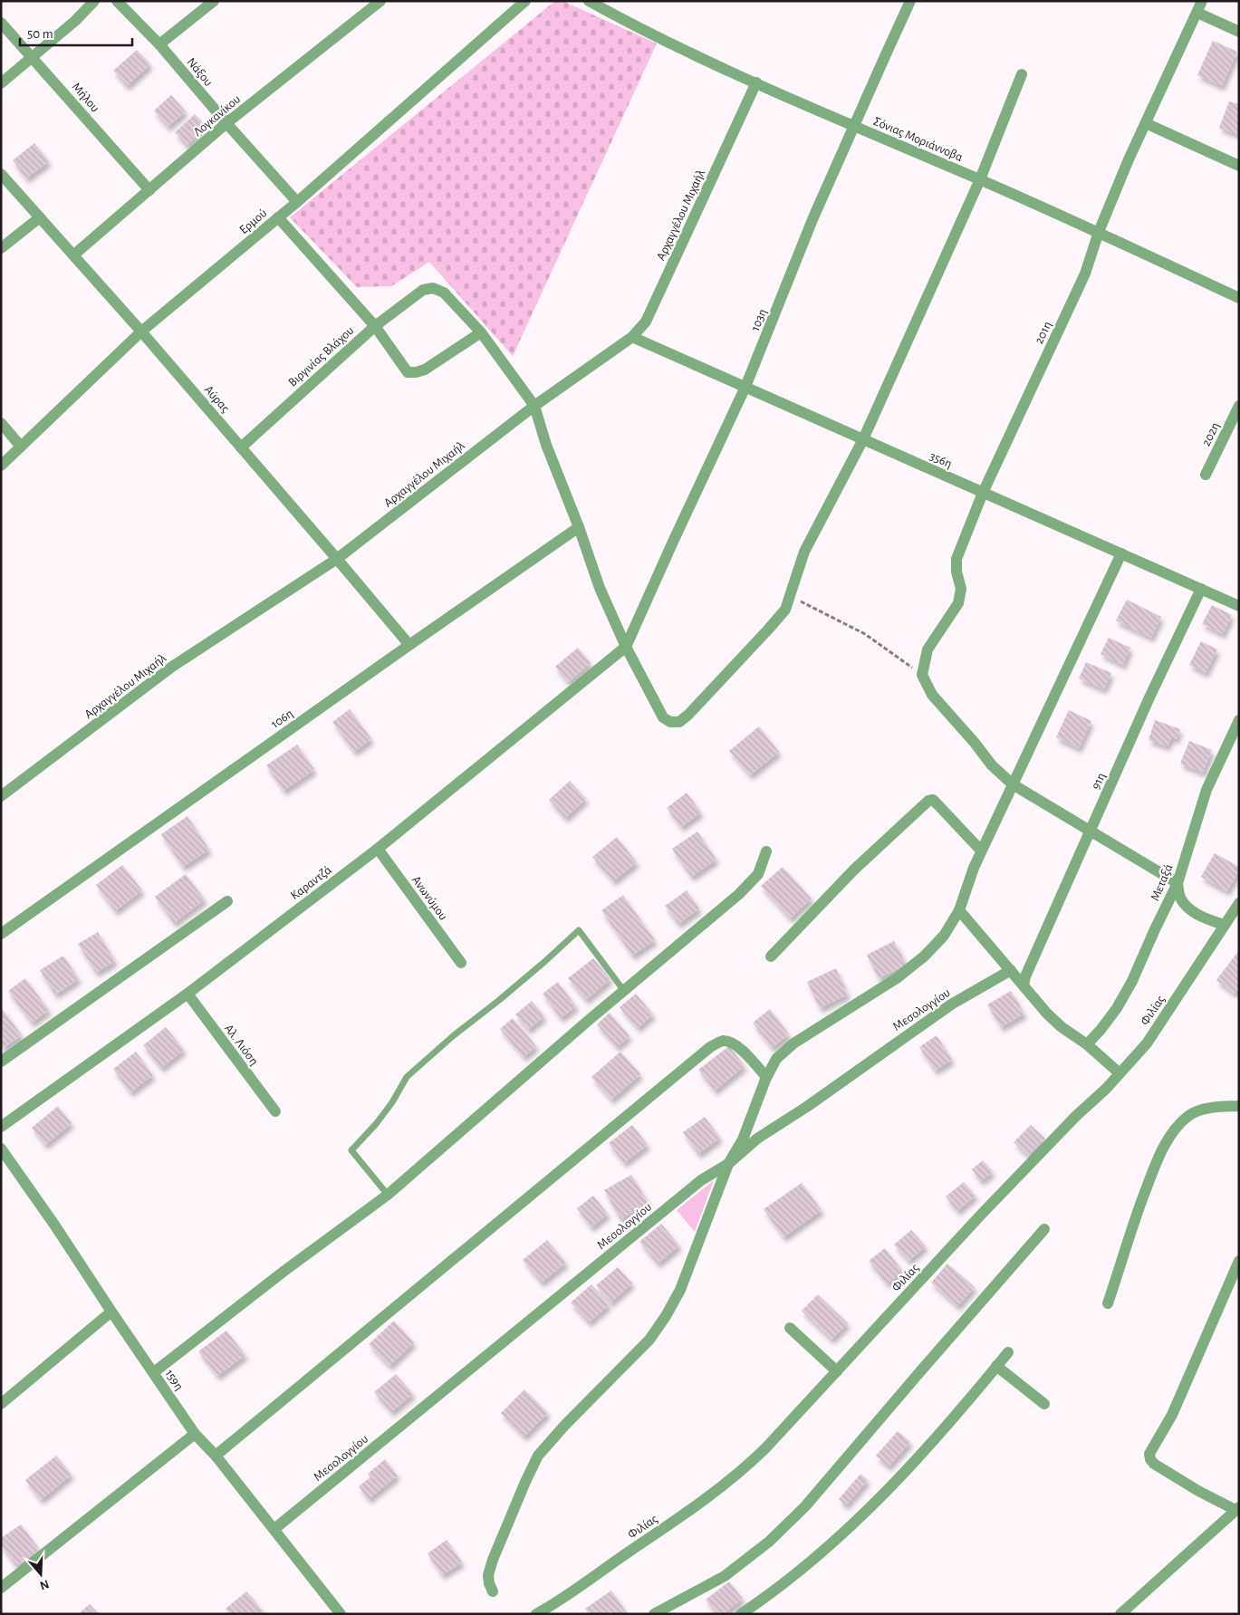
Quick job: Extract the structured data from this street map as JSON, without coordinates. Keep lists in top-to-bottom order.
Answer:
{
  "streets": {
    "street": [
      "Νάξου",
      "Μήλου",
      "Λογκανίκου",
      "Σόνιας Μοριάννοβα",
      "Αρχαγγέλου Μιχαήλ",
      "Ερμού",
      "103η",
      "201η",
      "Βιργινίας Βλάχου",
      "Αύρας",
      "202η",
      "356η",
      "106η",
      "91η",
      "Καραντζά",
      "Μεταξά",
      "Ανωνύμου",
      "Μεσολογγίου",
      "Φιλίας",
      "Αλ. Λιόση",
      "159η"
    ]
  },
  "crossings": [
    ["Νάξου", "Λογκανίκου"],
    ["Νάξου", "Ερμού"],
    ["Μήλου", "Λογκανίκου"],
    ["Λογκανίκου", "Αύρας"],
    ["Σόνιας Μοριάννοβα", "Αρχαγγέλου Μιχαήλ"],
    ["Σόνιας Μοριάννοβα", "103η"],
    ["Σόνιας Μοριάννοβα", "201η"],
    ["Αρχαγγέλου Μιχαήλ", "Αύρας"],
    ["Αρχαγγέλου Μιχαήλ", "356η"],
    ["Ερμού", "Αύρας"],
    ["103η", "356η"],
    ["103η", "Καραντζά"],
    ["201η", "356η"],
    ["Βιργινίας Βλάχου", "Αύρας"],
    ["Αύρας", "106η"],
    ["356η", "91η"],
    ["Καραντζά", "Ανωνύμου"],
    ["Καραντζά", "Αλ. Λιόση"],
    ["Μεσολογγίου", "159η"]
  ],
  "scale_bar": "50 m",
  "north": "bottom"
}
